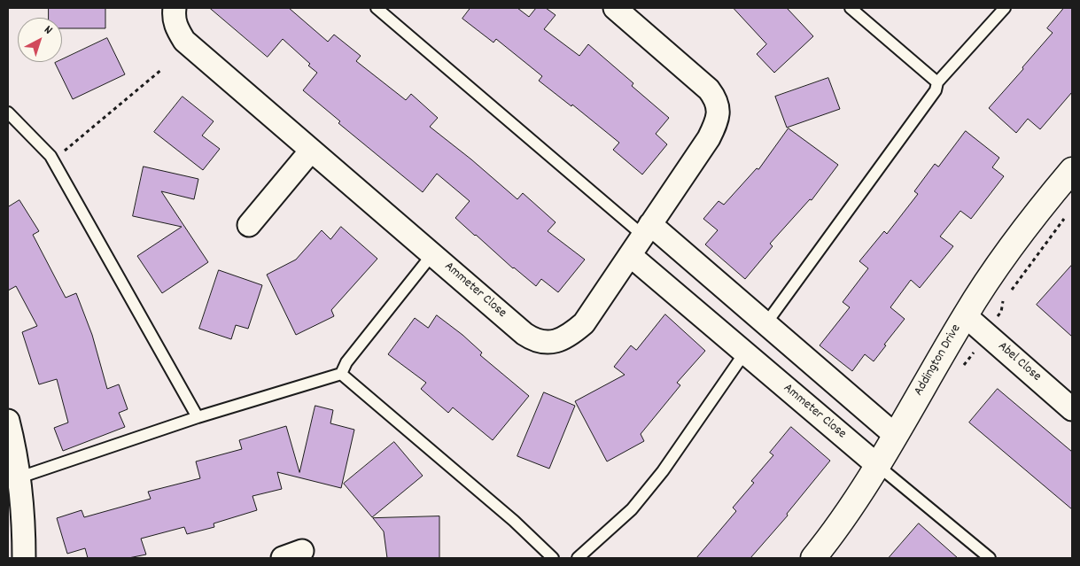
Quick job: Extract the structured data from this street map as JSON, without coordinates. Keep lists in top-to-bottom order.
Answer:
{
  "streets": {
    "street": ["Ammeter Close", "Addington Drive", "Abel Close"]
  },
  "crossings": [
    ["Ammeter Close", "Addington Drive"],
    ["Addington Drive", "Abel Close"]
  ],
  "north": "top right"
}
